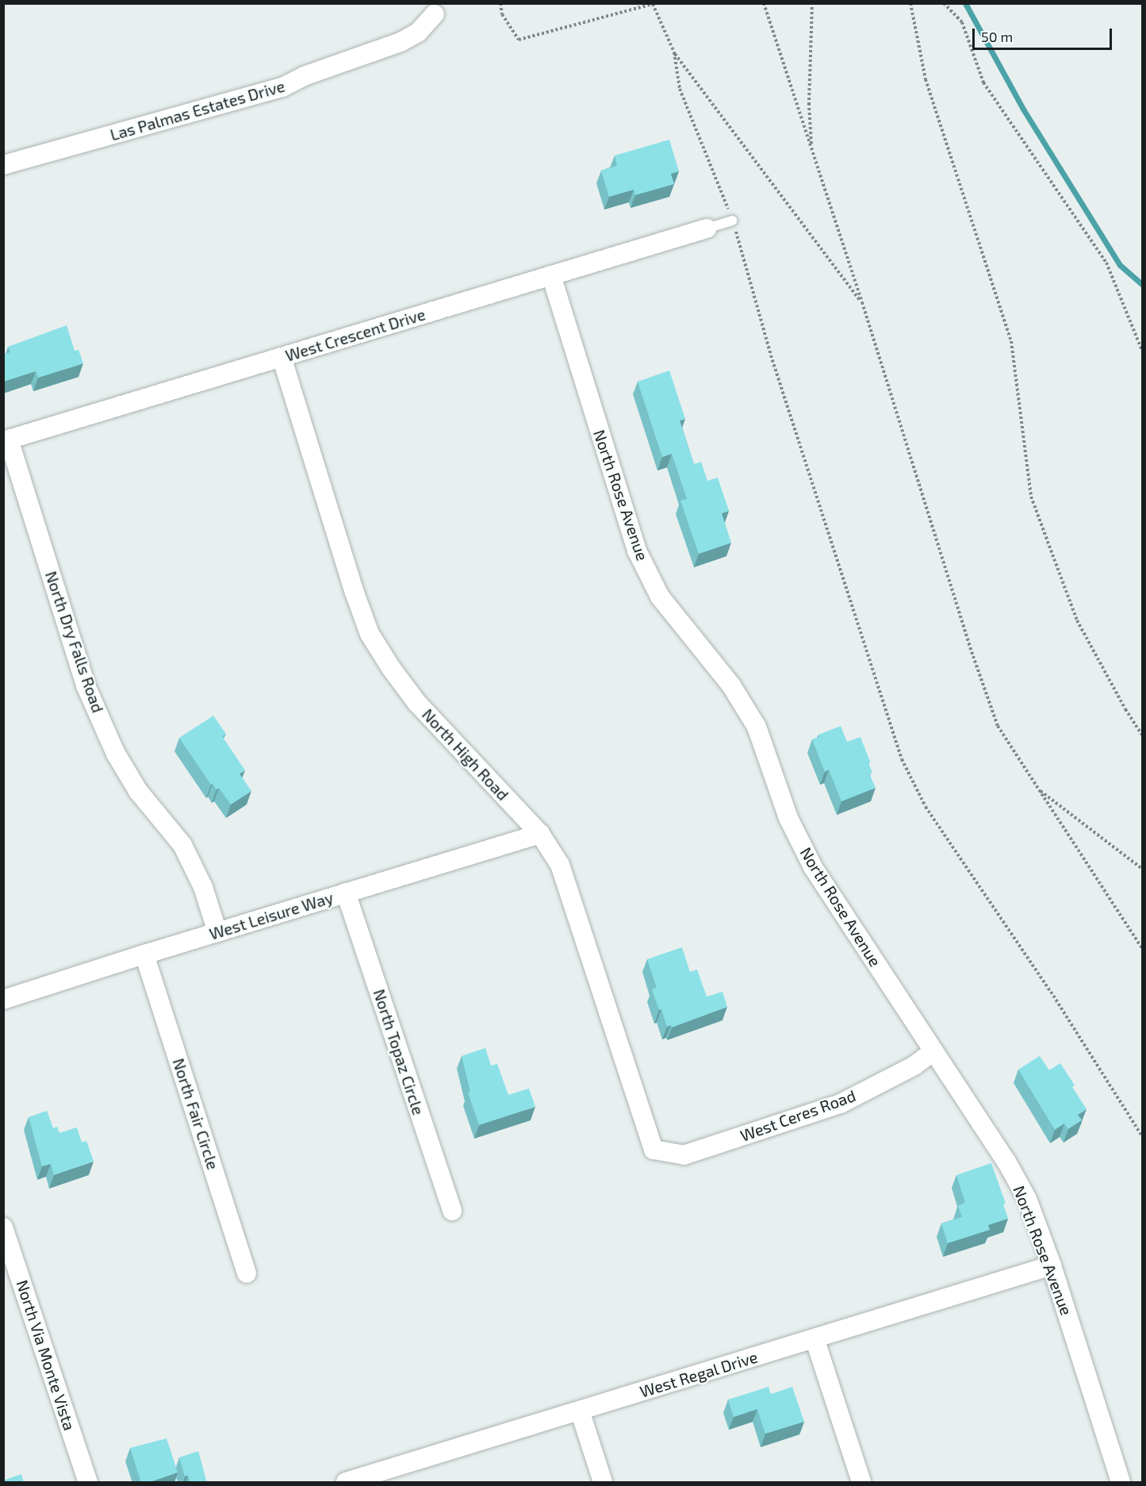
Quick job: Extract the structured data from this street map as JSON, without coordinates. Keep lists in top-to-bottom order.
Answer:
{
  "streets": {
    "street": [
      "Las Palmas Estates Drive",
      "West Crescent Drive",
      "North Rose Avenue",
      "North Dry Falls Road",
      "North High Road",
      "West Leisure Way",
      "North Topaz Circle",
      "North Fair Circle",
      "West Ceres Road",
      "North Via Monte Vista",
      "West Regal Drive"
    ]
  },
  "crossings": [
    ["West Crescent Drive", "North Rose Avenue"],
    ["West Crescent Drive", "North Dry Falls Road"],
    ["West Crescent Drive", "North High Road"],
    ["North Rose Avenue", "West Ceres Road"],
    ["North Rose Avenue", "West Regal Drive"],
    ["North Dry Falls Road", "West Leisure Way"],
    ["North High Road", "West Leisure Way"],
    ["North High Road", "West Ceres Road"],
    ["West Leisure Way", "North Topaz Circle"],
    ["West Leisure Way", "North Fair Circle"]
  ],
  "scale_bar": "50 m"
}
